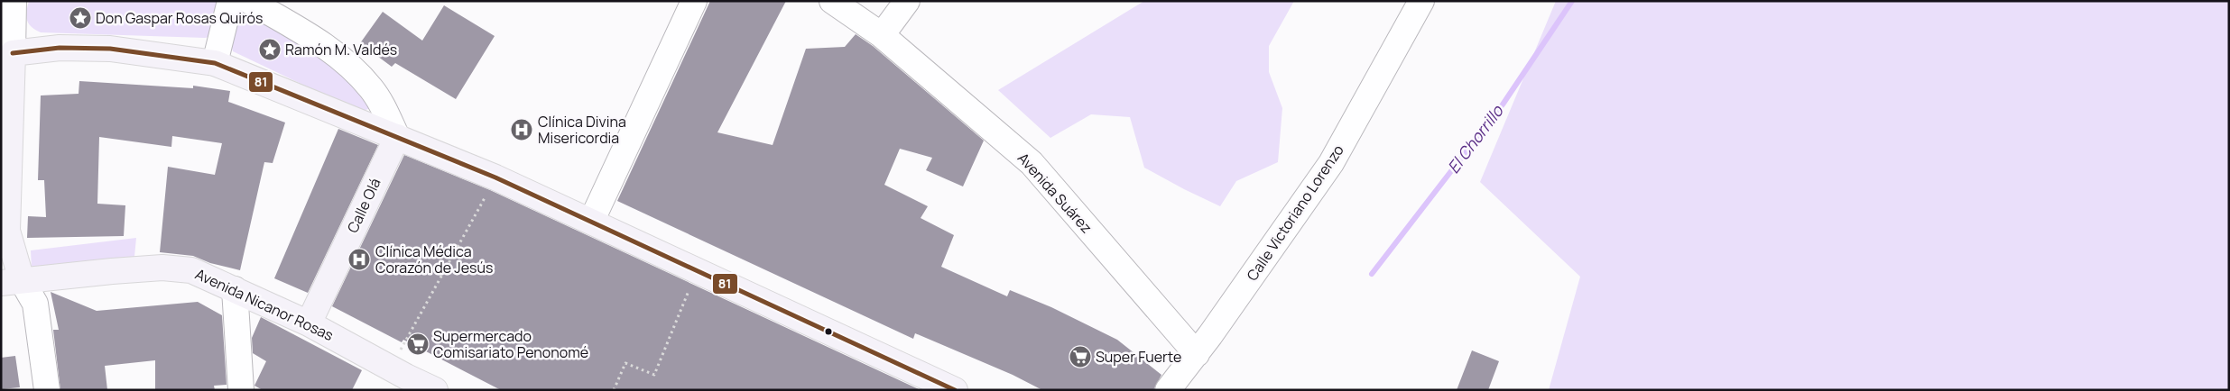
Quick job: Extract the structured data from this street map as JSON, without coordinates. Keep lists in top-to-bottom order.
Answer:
{
  "streets": {
    "main road": ["Calle Olá", "Avenida Nicanor Rosas"],
    "street": ["Avenida Suárez", "Calle Victoriano Lorenzo"]
  },
  "crossings": [
    ["Avenida Suárez", "Calle Victoriano Lorenzo"],
    ["Calle Olá", "Avenida Nicanor Rosas"]
  ],
  "water": ["El Chorrillo"],
  "places": {
    "place": ["Don Gaspar Rosas Quirós", "Ramón M. Valdés"],
    "hospital": ["Clínica Divina Misericordia", "Clínica Médica Corazón de Jesús"],
    "supermarket": ["Supermercado Comisariato Penonomé", "Super Fuerte"]
  },
  "lines": ["transit line 81"]
}
